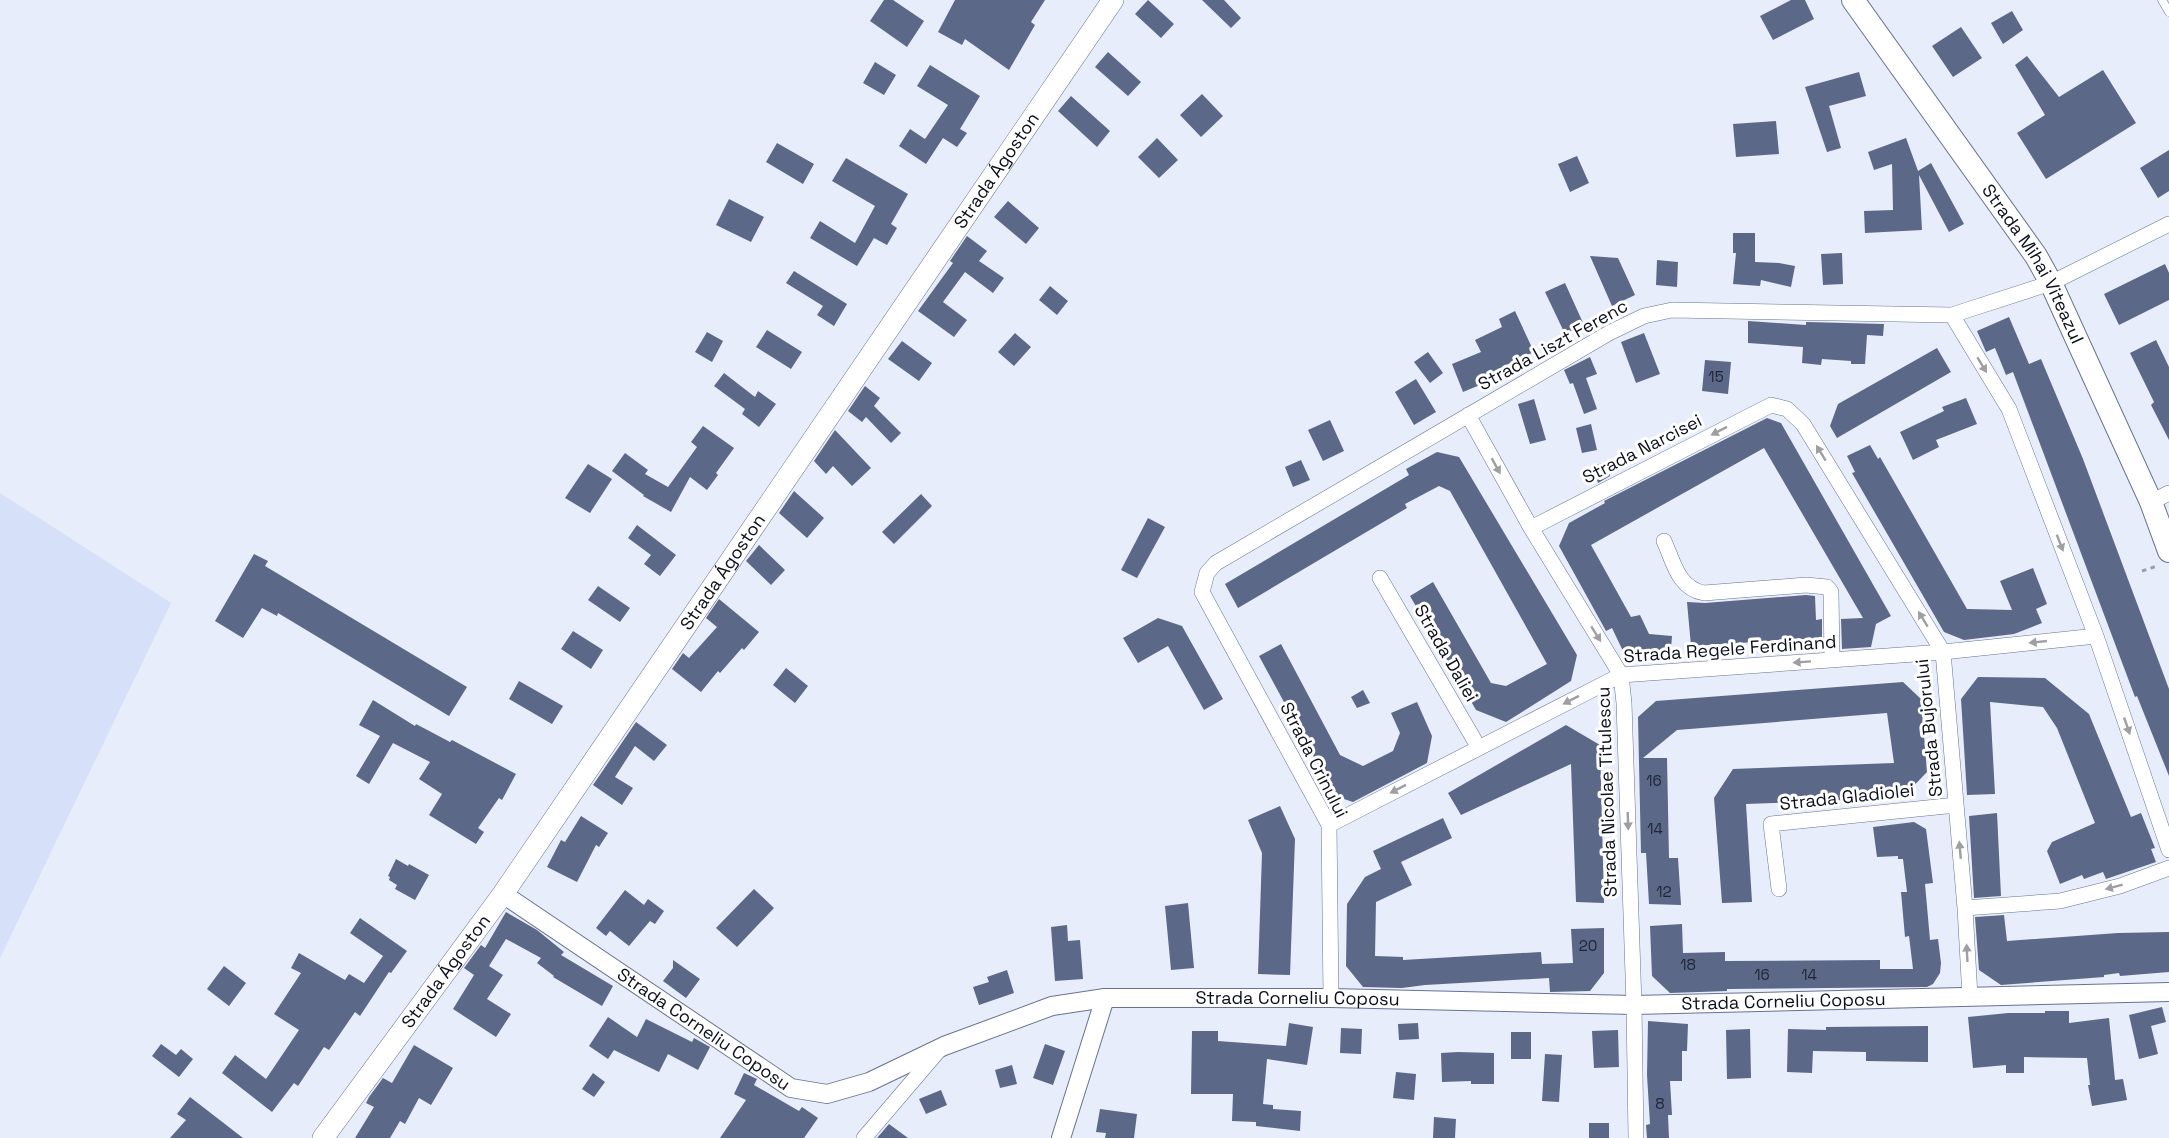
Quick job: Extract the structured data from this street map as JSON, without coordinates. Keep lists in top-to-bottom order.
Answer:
{
  "streets": {
    "main road": ["Strada Ágoston", "Strada Mihai Viteazul"],
    "street": [
      "Strada Liszt Ferenc",
      "Strada Narcisei",
      "Strada Regele Ferdinand",
      "Strada Daliei",
      "Strada Bujorului",
      "Strada Crinului",
      "Strada Nicolae Titulescu",
      "Strada Gladiolei",
      "Strada Corneliu Coposu"
    ]
  },
  "crossings": [
    ["Strada Ágoston", "Strada Corneliu Coposu"],
    ["Strada Mihai Viteazul", "Strada Liszt Ferenc"],
    ["Strada Liszt Ferenc", "Strada Crinului"],
    ["Strada Liszt Ferenc", "Strada Nicolae Titulescu"],
    ["Strada Narcisei", "Strada Bujorului"],
    ["Strada Narcisei", "Strada Nicolae Titulescu"],
    ["Strada Regele Ferdinand", "Strada Daliei"],
    ["Strada Regele Ferdinand", "Strada Bujorului"],
    ["Strada Regele Ferdinand", "Strada Crinului"],
    ["Strada Regele Ferdinand", "Strada Nicolae Titulescu"],
    ["Strada Bujorului", "Strada Gladiolei"],
    ["Strada Bujorului", "Strada Corneliu Coposu"],
    ["Strada Crinului", "Strada Corneliu Coposu"],
    ["Strada Nicolae Titulescu", "Strada Corneliu Coposu"]
  ],
  "one_way": [
    "Strada Narcisei",
    "Strada Regele Ferdinand",
    "Strada Bujorului",
    "Strada Nicolae Titulescu"
  ],
  "house_numbers": [
    "15",
    "16",
    "14",
    "12",
    "20",
    "18",
    "16",
    "14",
    "8"
  ]
}
